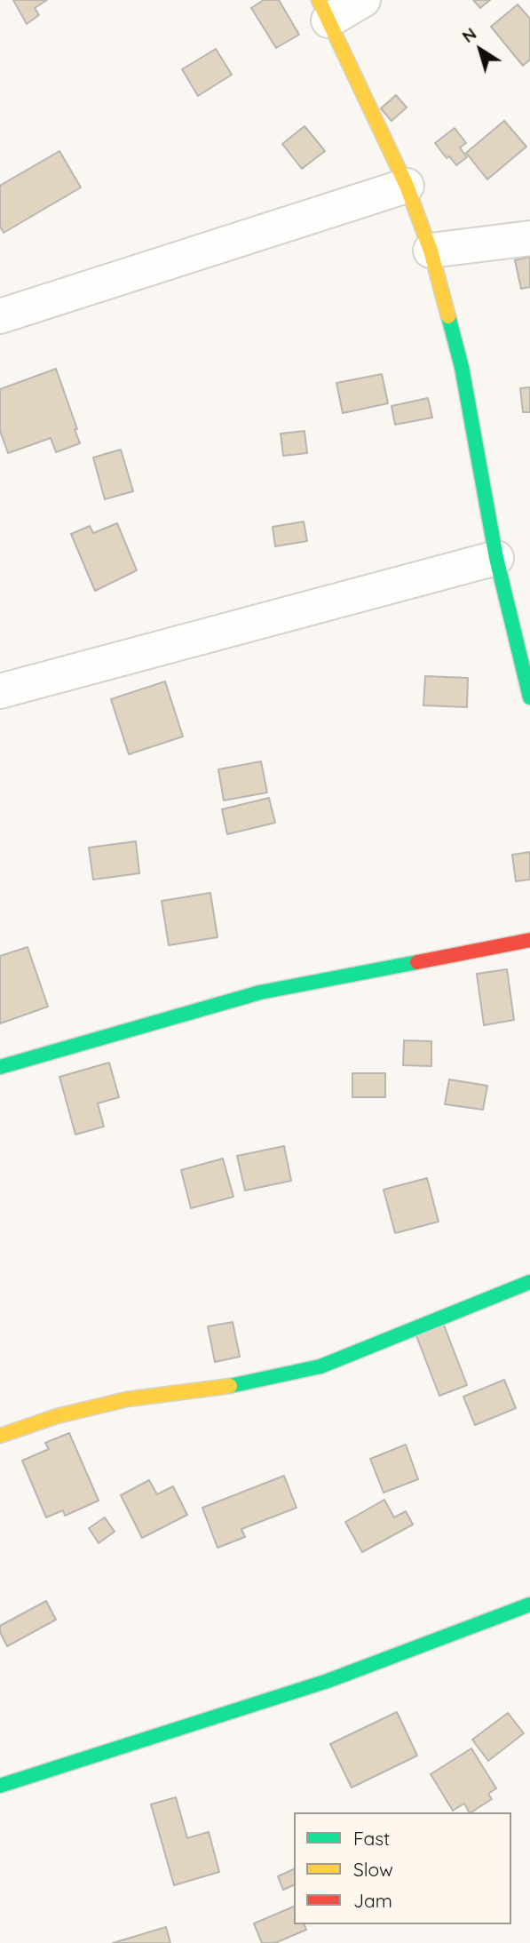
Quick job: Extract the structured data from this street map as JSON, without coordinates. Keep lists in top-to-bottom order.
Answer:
{
  "legend": ["Fast", "Slow", "Jam"],
  "north": "top left"
}
